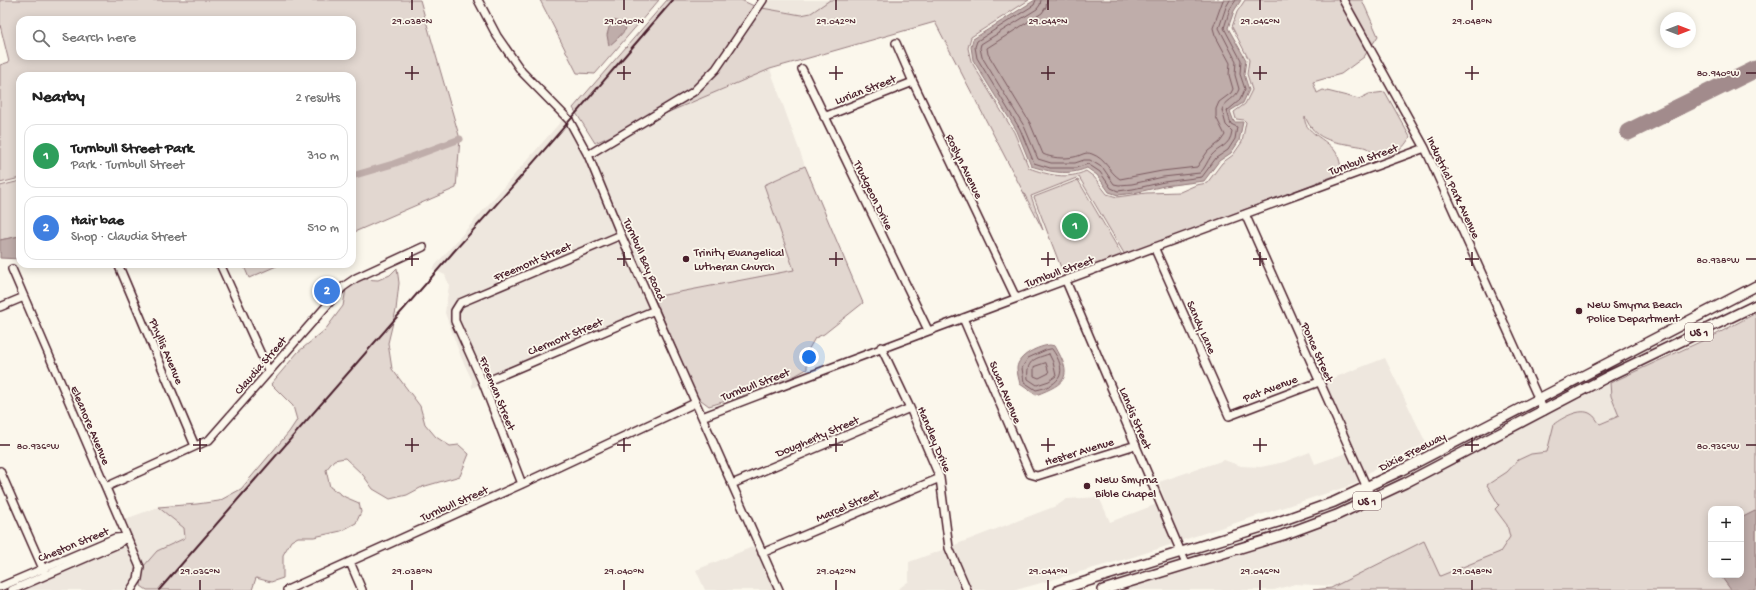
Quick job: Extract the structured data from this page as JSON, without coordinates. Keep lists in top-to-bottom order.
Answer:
{
  "streets": {
    "main road": ["US 1", "Dixie Freeway"],
    "street": [
      "Lurian Street",
      "Turnbull Street",
      "Roslyn Avenue",
      "Industrial Park Avenue",
      "Trudgeon Drive",
      "Turnbull Bay Road",
      "Freemont Street",
      "Sandy Lane",
      "Clermont Street",
      "Phyllis Avenue",
      "Ponce Street",
      "Claudia Street",
      "Pat Avenue",
      "Swan Avenue",
      "Freeman Street",
      "Landis Street",
      "Eleanore Avenue",
      "Dougherty Street",
      "Handley Drive",
      "Hester Avenue",
      "Marcel Street",
      "Cheston Street"
    ]
  },
  "crossings": [
    ["Lurian Street", "Roslyn Avenue"],
    ["Lurian Street", "Trudgeon Drive"],
    ["Turnbull Street", "Roslyn Avenue"],
    ["Turnbull Street", "Industrial Park Avenue"],
    ["Turnbull Street", "Trudgeon Drive"],
    ["Turnbull Street", "Turnbull Bay Road"],
    ["Turnbull Street", "Sandy Lane"],
    ["Turnbull Street", "Ponce Street"],
    ["Turnbull Street", "Swan Avenue"],
    ["Turnbull Street", "Freeman Street"],
    ["Turnbull Street", "Landis Street"],
    ["Turnbull Street", "Handley Drive"],
    ["Industrial Park Avenue", "Dixie Freeway"],
    ["Turnbull Bay Road", "Freemont Street"],
    ["Turnbull Bay Road", "Clermont Street"],
    ["Turnbull Bay Road", "Dougherty Street"],
    ["Turnbull Bay Road", "Marcel Street"],
    ["Freemont Street", "Freeman Street"],
    ["Sandy Lane", "Pat Avenue"],
    ["Clermont Street", "Freeman Street"],
    ["Phyllis Avenue", "Claudia Street"],
    ["Ponce Street", "Pat Avenue"],
    ["Ponce Street", "Dixie Freeway"],
    ["Claudia Street", "Eleanore Avenue"],
    ["Swan Avenue", "Hester Avenue"],
    ["Landis Street", "Hester Avenue"],
    ["Landis Street", "Dixie Freeway"],
    ["Eleanore Avenue", "Cheston Street"],
    ["Dougherty Street", "Handley Drive"],
    ["Handley Drive", "Marcel Street"]
  ],
  "places": ["Trinity Evangelical Lutheran Church", "New Smyrna Beach Police Department", "New Smyrna Bible Chapel"],
  "north": "right",
  "page": {
    "search": "Search here",
    "heading": ["Nearby", "2 results"],
    "list": [
      {
        "mark": "1",
        "name": "Turnbull Street Park",
        "note": "Park · Turnbull Street",
        "value": "310 m"
      },
      {
        "mark": "2",
        "name": "Hair bae",
        "note": "Shop · Claudia Street",
        "value": "510 m"
      }
    ],
    "pins": ["1", "2"],
    "map_buttons": ["+", "−"]
  },
  "coordinates": [
    "29.038°N",
    "29.040°N",
    "29.042°N",
    "29.044°N",
    "29.046°N",
    "29.048°N",
    "80.940°W",
    "80.938°W",
    "80.936°W",
    "29.036°N"
  ]
}
